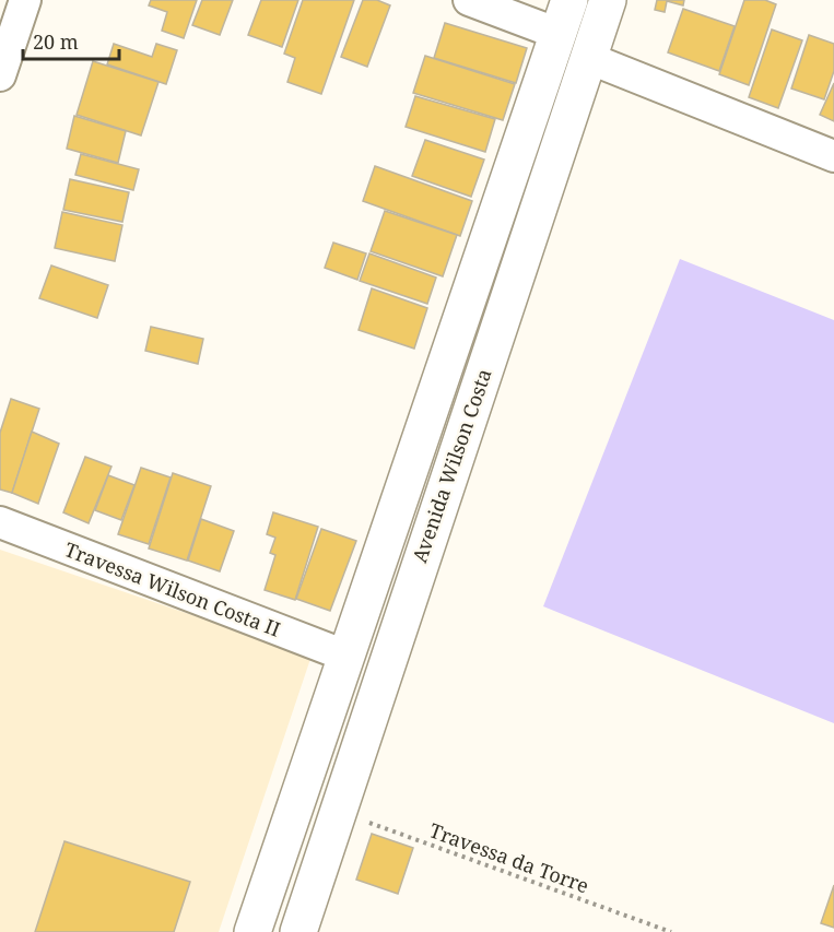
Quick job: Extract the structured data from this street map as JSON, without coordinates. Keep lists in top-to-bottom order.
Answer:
{
  "streets": {
    "street": ["Avenida Wilson Costa", "Travessa Wilson Costa II"],
    "path": ["Travessa da Torre"]
  },
  "crossings": [
    ["Avenida Wilson Costa", "Travessa da Torre"]
  ],
  "scale_bar": "20 m"
}
